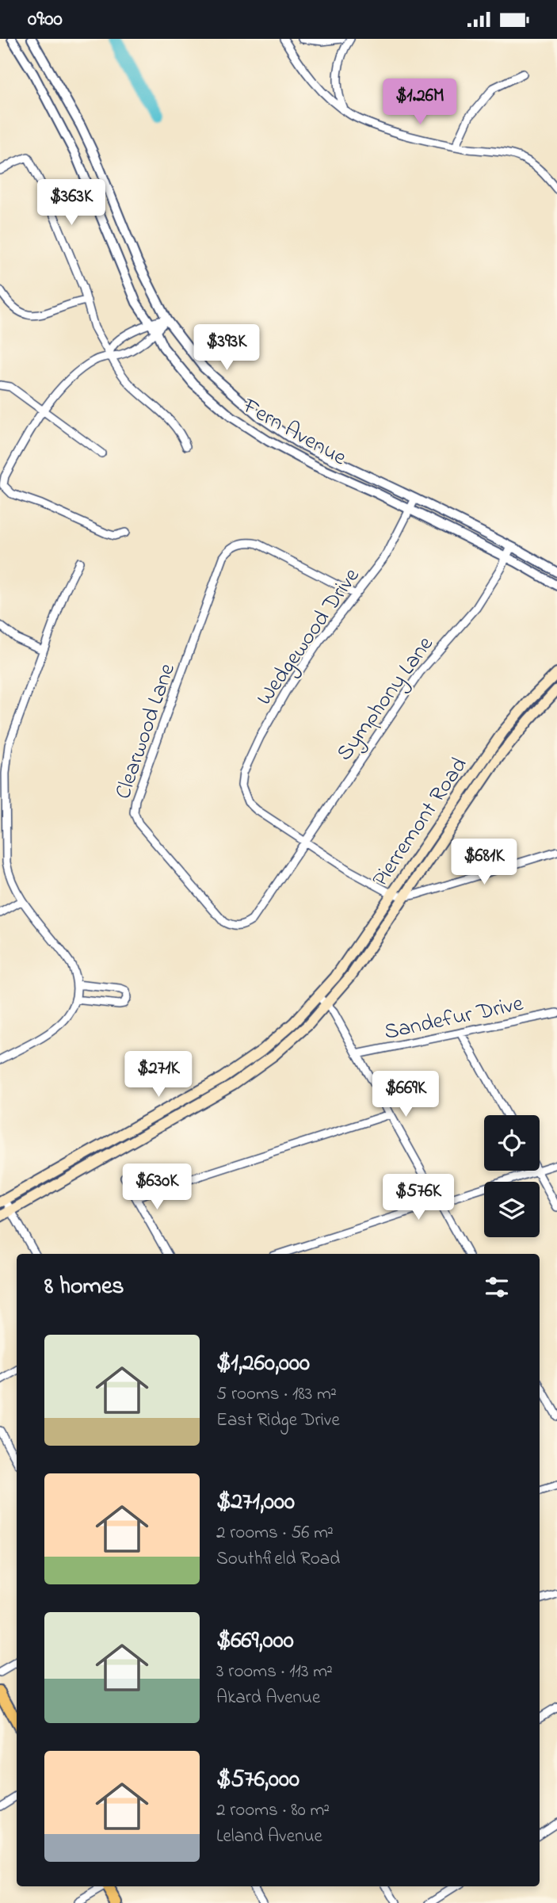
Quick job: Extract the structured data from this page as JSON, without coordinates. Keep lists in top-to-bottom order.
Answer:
{
  "streets": {
    "main road": ["Pierremont Road"],
    "street": [
      "Fern Avenue",
      "Wedgewood Drive",
      "Symphony Lane",
      "Clearwood Lane",
      "Sandefur Drive"
    ]
  },
  "crossings": [
    ["Fern Avenue", "Wedgewood Drive"],
    ["Fern Avenue", "Symphony Lane"],
    ["Wedgewood Drive", "Symphony Lane"],
    ["Wedgewood Drive", "Clearwood Lane"],
    ["Symphony Lane", "Clearwood Lane"]
  ],
  "page": {
    "status": "09:00",
    "price": [
      "$1.26M",
      "$363K",
      "$393K",
      "$681K",
      "$271K",
      "$669K",
      "$630K",
      "$576K"
    ],
    "heading": "8 homes",
    "list": [
      {
        "name": "$1,260,000",
        "note": "5 rooms · 183 m² · East Ridge Drive"
      },
      {
        "name": "$271,000",
        "note": "2 rooms · 56 m² · Southfield Road"
      },
      {
        "name": "$669,000",
        "note": "3 rooms · 113 m² · Akard Avenue"
      },
      {
        "name": "$576,000",
        "note": "2 rooms · 80 m² · Leland Avenue"
      }
    ]
  }
}
